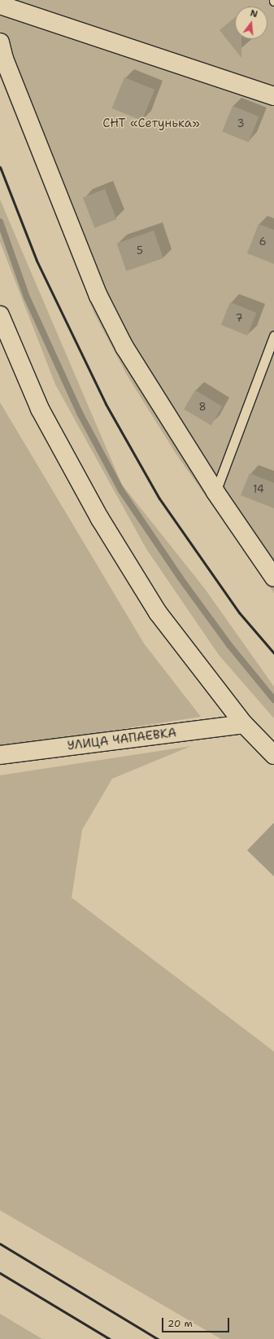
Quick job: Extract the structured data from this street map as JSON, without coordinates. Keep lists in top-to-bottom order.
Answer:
{
  "streets": {
    "street": ["УЛИЦА ЧАПАЕВКА"]
  },
  "parks": ["СНТ «Сетунька»"],
  "house_numbers": [
    "3",
    "6",
    "5",
    "7",
    "8",
    "14"
  ],
  "scale_bar": "20 m",
  "north": "top"
}
